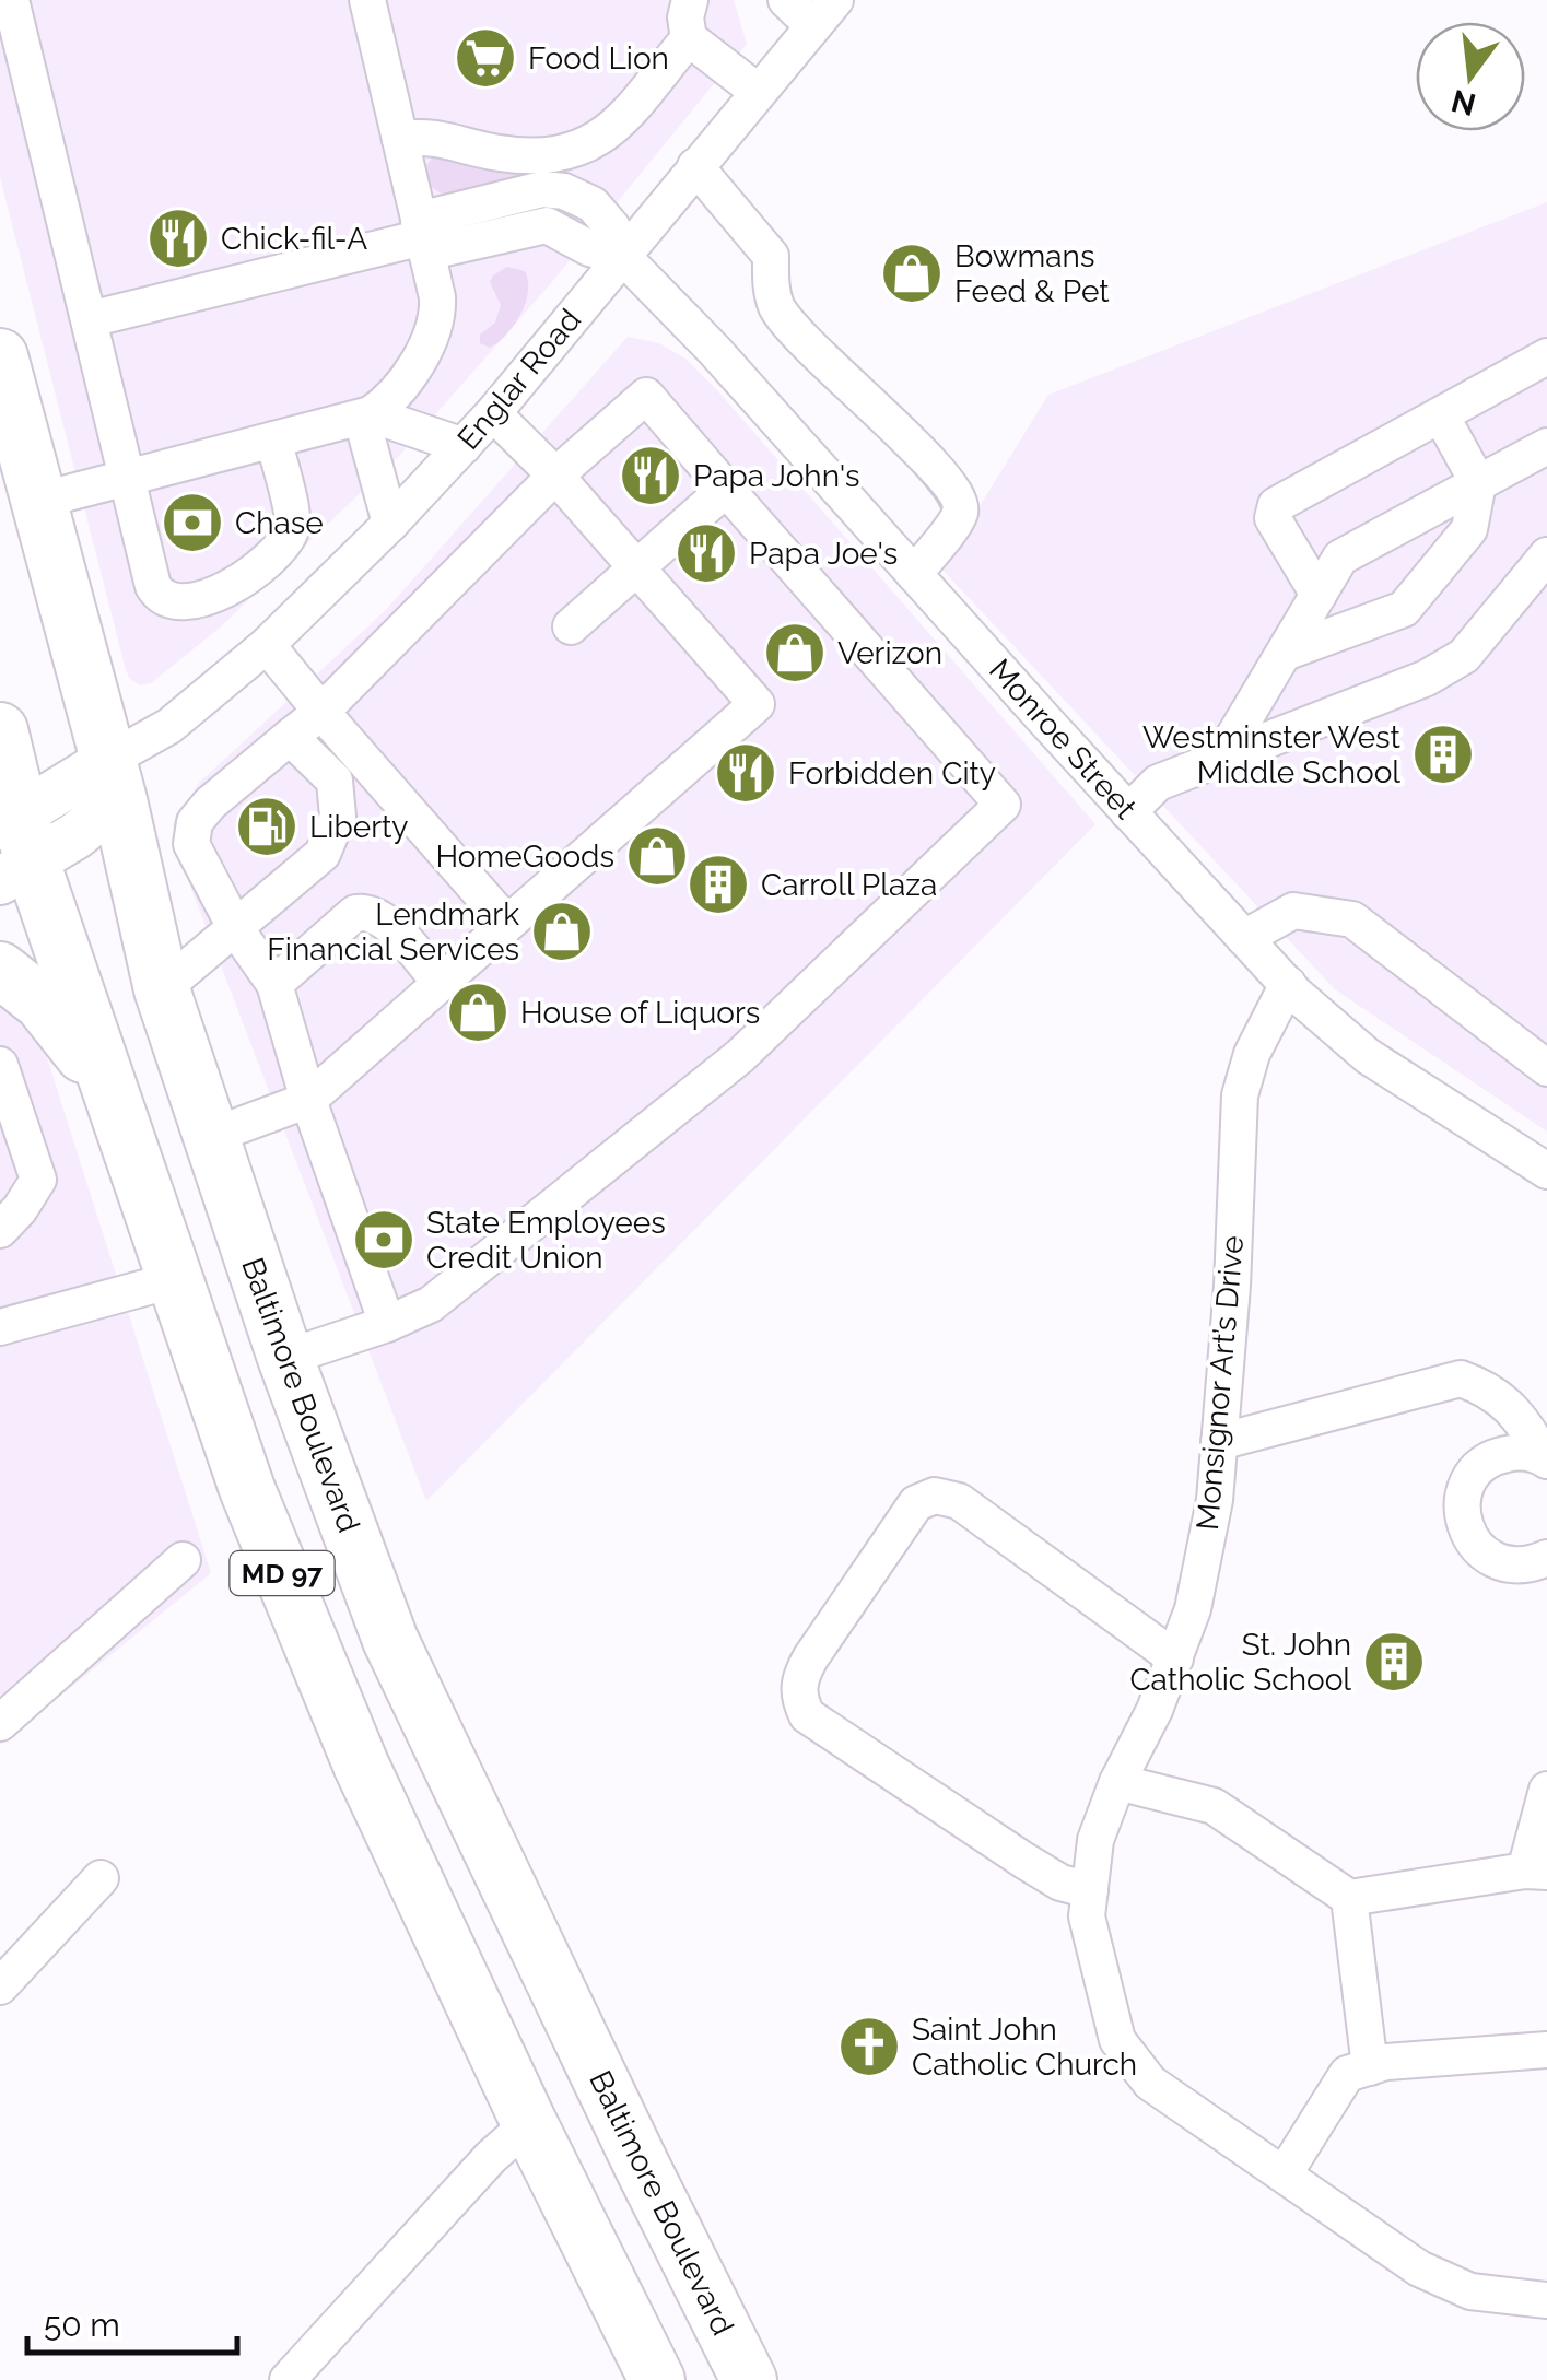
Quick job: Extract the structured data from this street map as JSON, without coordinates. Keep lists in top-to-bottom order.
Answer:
{
  "streets": {
    "highway": ["Baltimore Boulevard", "MD 97"],
    "main road": ["Englar Road"],
    "street": ["Monroe Street", "Monsignor Art’s Drive"]
  },
  "crossings": [
    ["Englar Road", "Monroe Street"],
    ["Englar Road", "Baltimore Boulevard"],
    ["Englar Road", "MD 97"],
    ["Monroe Street", "Monsignor Art’s Drive"]
  ],
  "places": {
    "supermarket": ["Food Lion"],
    "restaurant": [
      "Chick-fil-A",
      "Papa John's",
      "Papa Joe's",
      "Forbidden City"
    ],
    "shop": [
      "Bowmans Feed & Pet",
      "Verizon",
      "HomeGoods",
      "Lendmark Financial Services",
      "House of Liquors"
    ],
    "bank": ["Chase", "State Employees Credit Union"],
    "building": ["Westminster West Middle School", "Carroll Plaza", "St. John Catholic School"],
    "fuel station": ["Liberty"],
    "church": ["Saint John Catholic Church"]
  },
  "scale_bar": "50 m",
  "north": "bottom"
}
